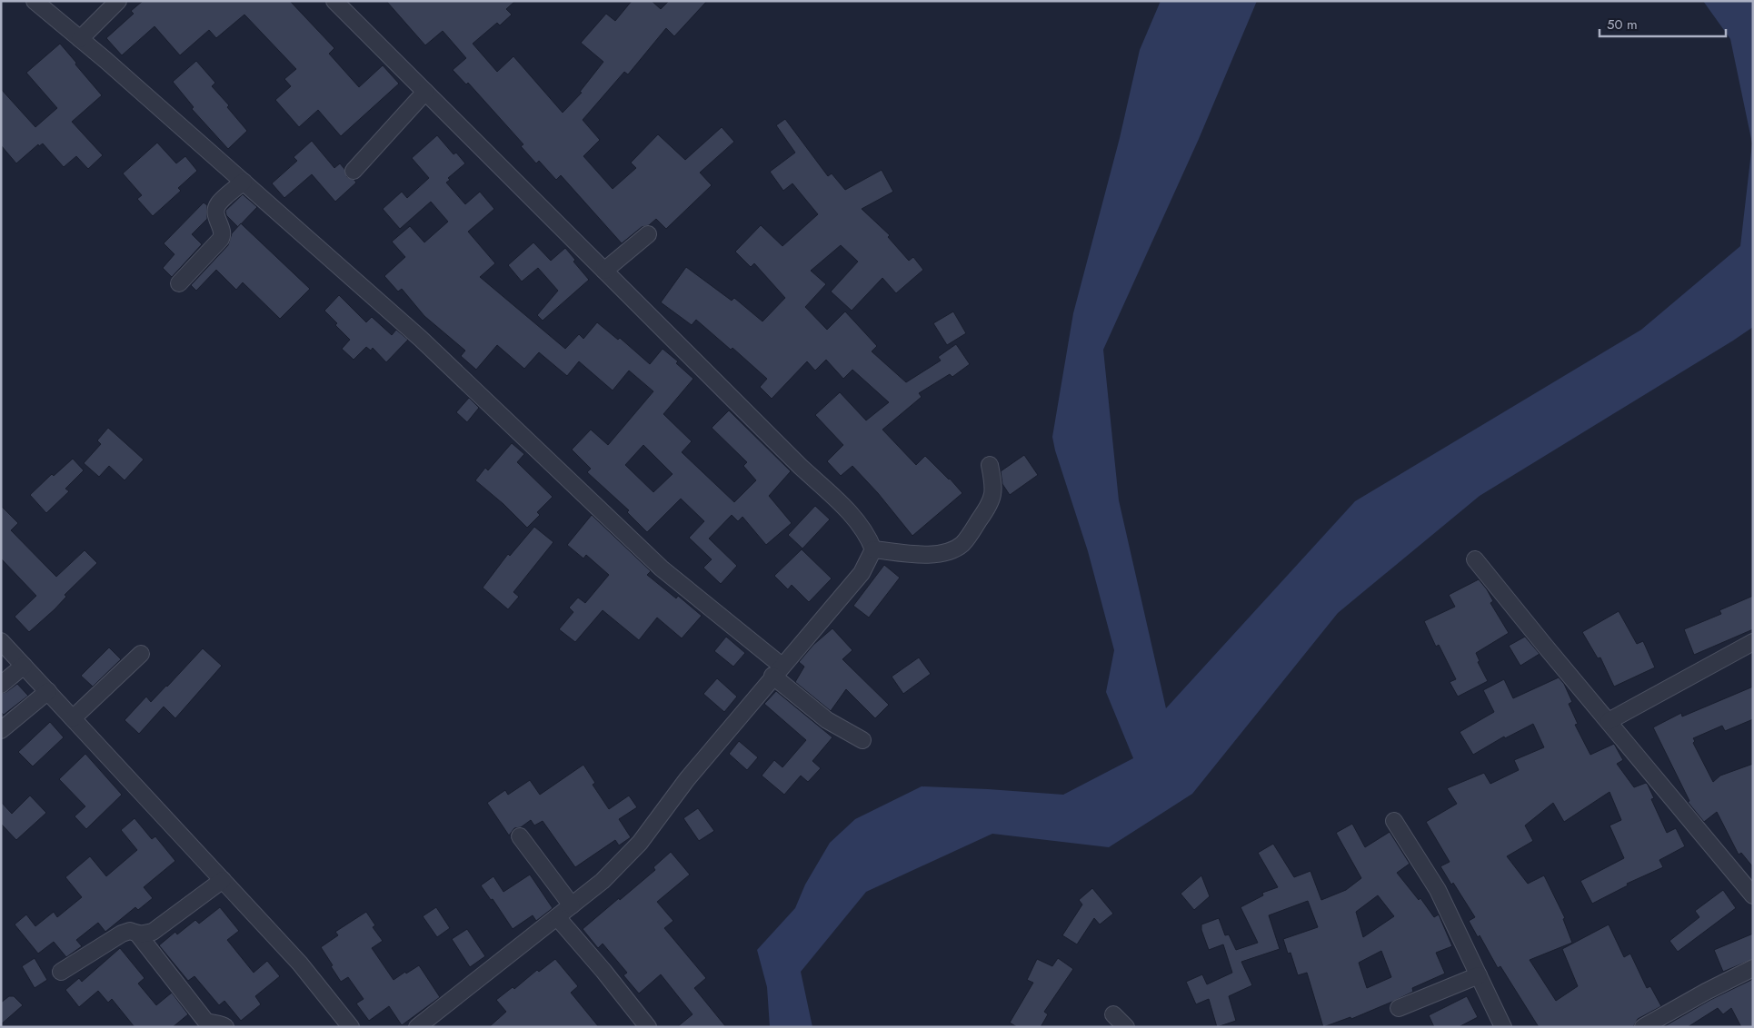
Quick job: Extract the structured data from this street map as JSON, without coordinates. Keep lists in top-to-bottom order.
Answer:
{
  "scale_bar": "50 m"
}
